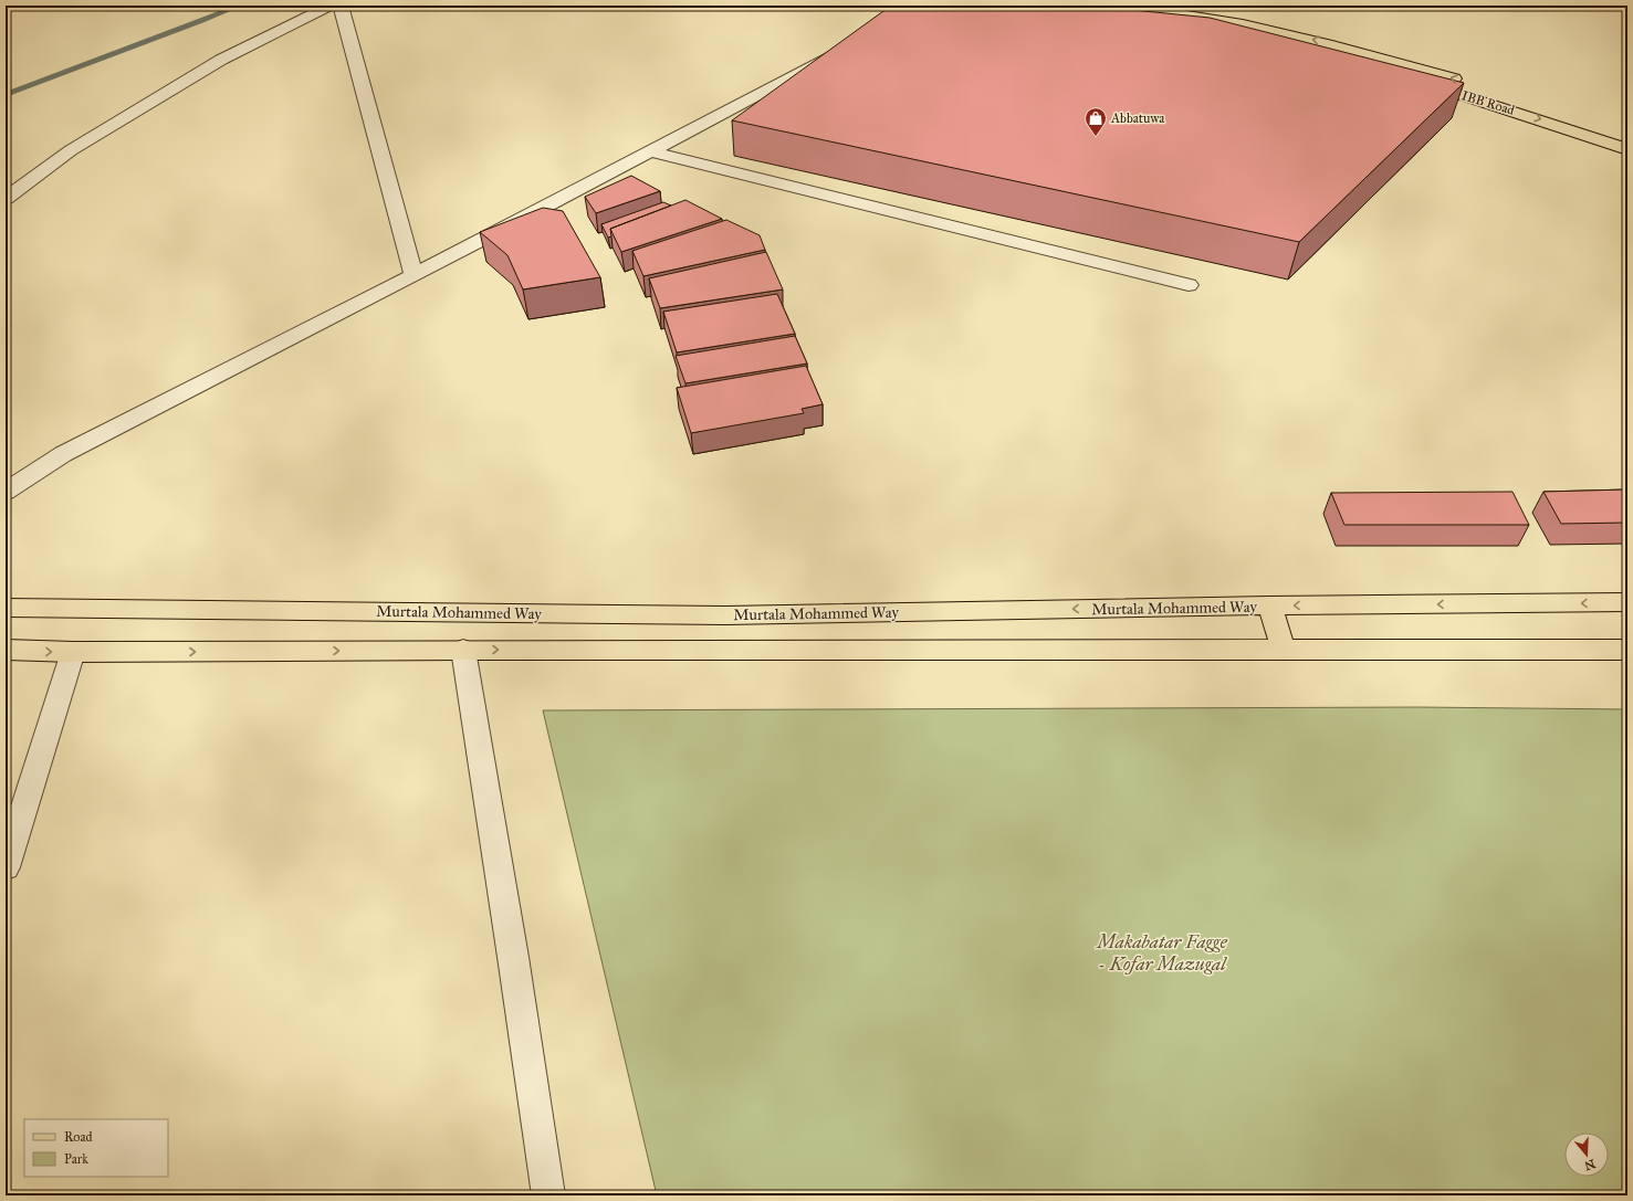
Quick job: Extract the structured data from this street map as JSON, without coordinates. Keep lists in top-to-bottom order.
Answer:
{
  "streets": {
    "main road": ["IBB Road", "Murtala Mohammed Way"]
  },
  "parks": ["Makabatar Fagge - Kofar Mazugal"],
  "places": {
    "shop": ["Abbatuwa"]
  },
  "legend": ["Road", "Park"],
  "north": "bottom"
}
